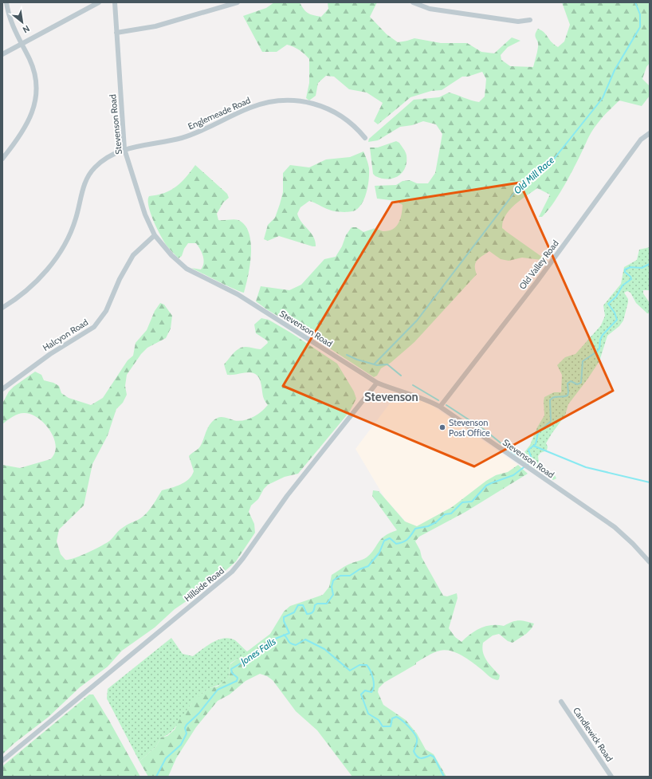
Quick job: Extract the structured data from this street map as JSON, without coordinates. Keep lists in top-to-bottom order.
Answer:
{
  "streets": {
    "street": [
      "Englemeade Road",
      "Stevenson Road",
      "Old Valley Road",
      "Halcyon Road",
      "Hillside Road",
      "Candlewick Road"
    ]
  },
  "crossings": [
    ["Englemeade Road", "Stevenson Road"],
    ["Stevenson Road", "Old Valley Road"],
    ["Stevenson Road", "Halcyon Road"],
    ["Stevenson Road", "Hillside Road"]
  ],
  "districts": ["Stevenson"],
  "water": ["Old Mill Race", "Jones Falls"],
  "places": ["Stevenson Post Office"],
  "north": "bottom right"
}
